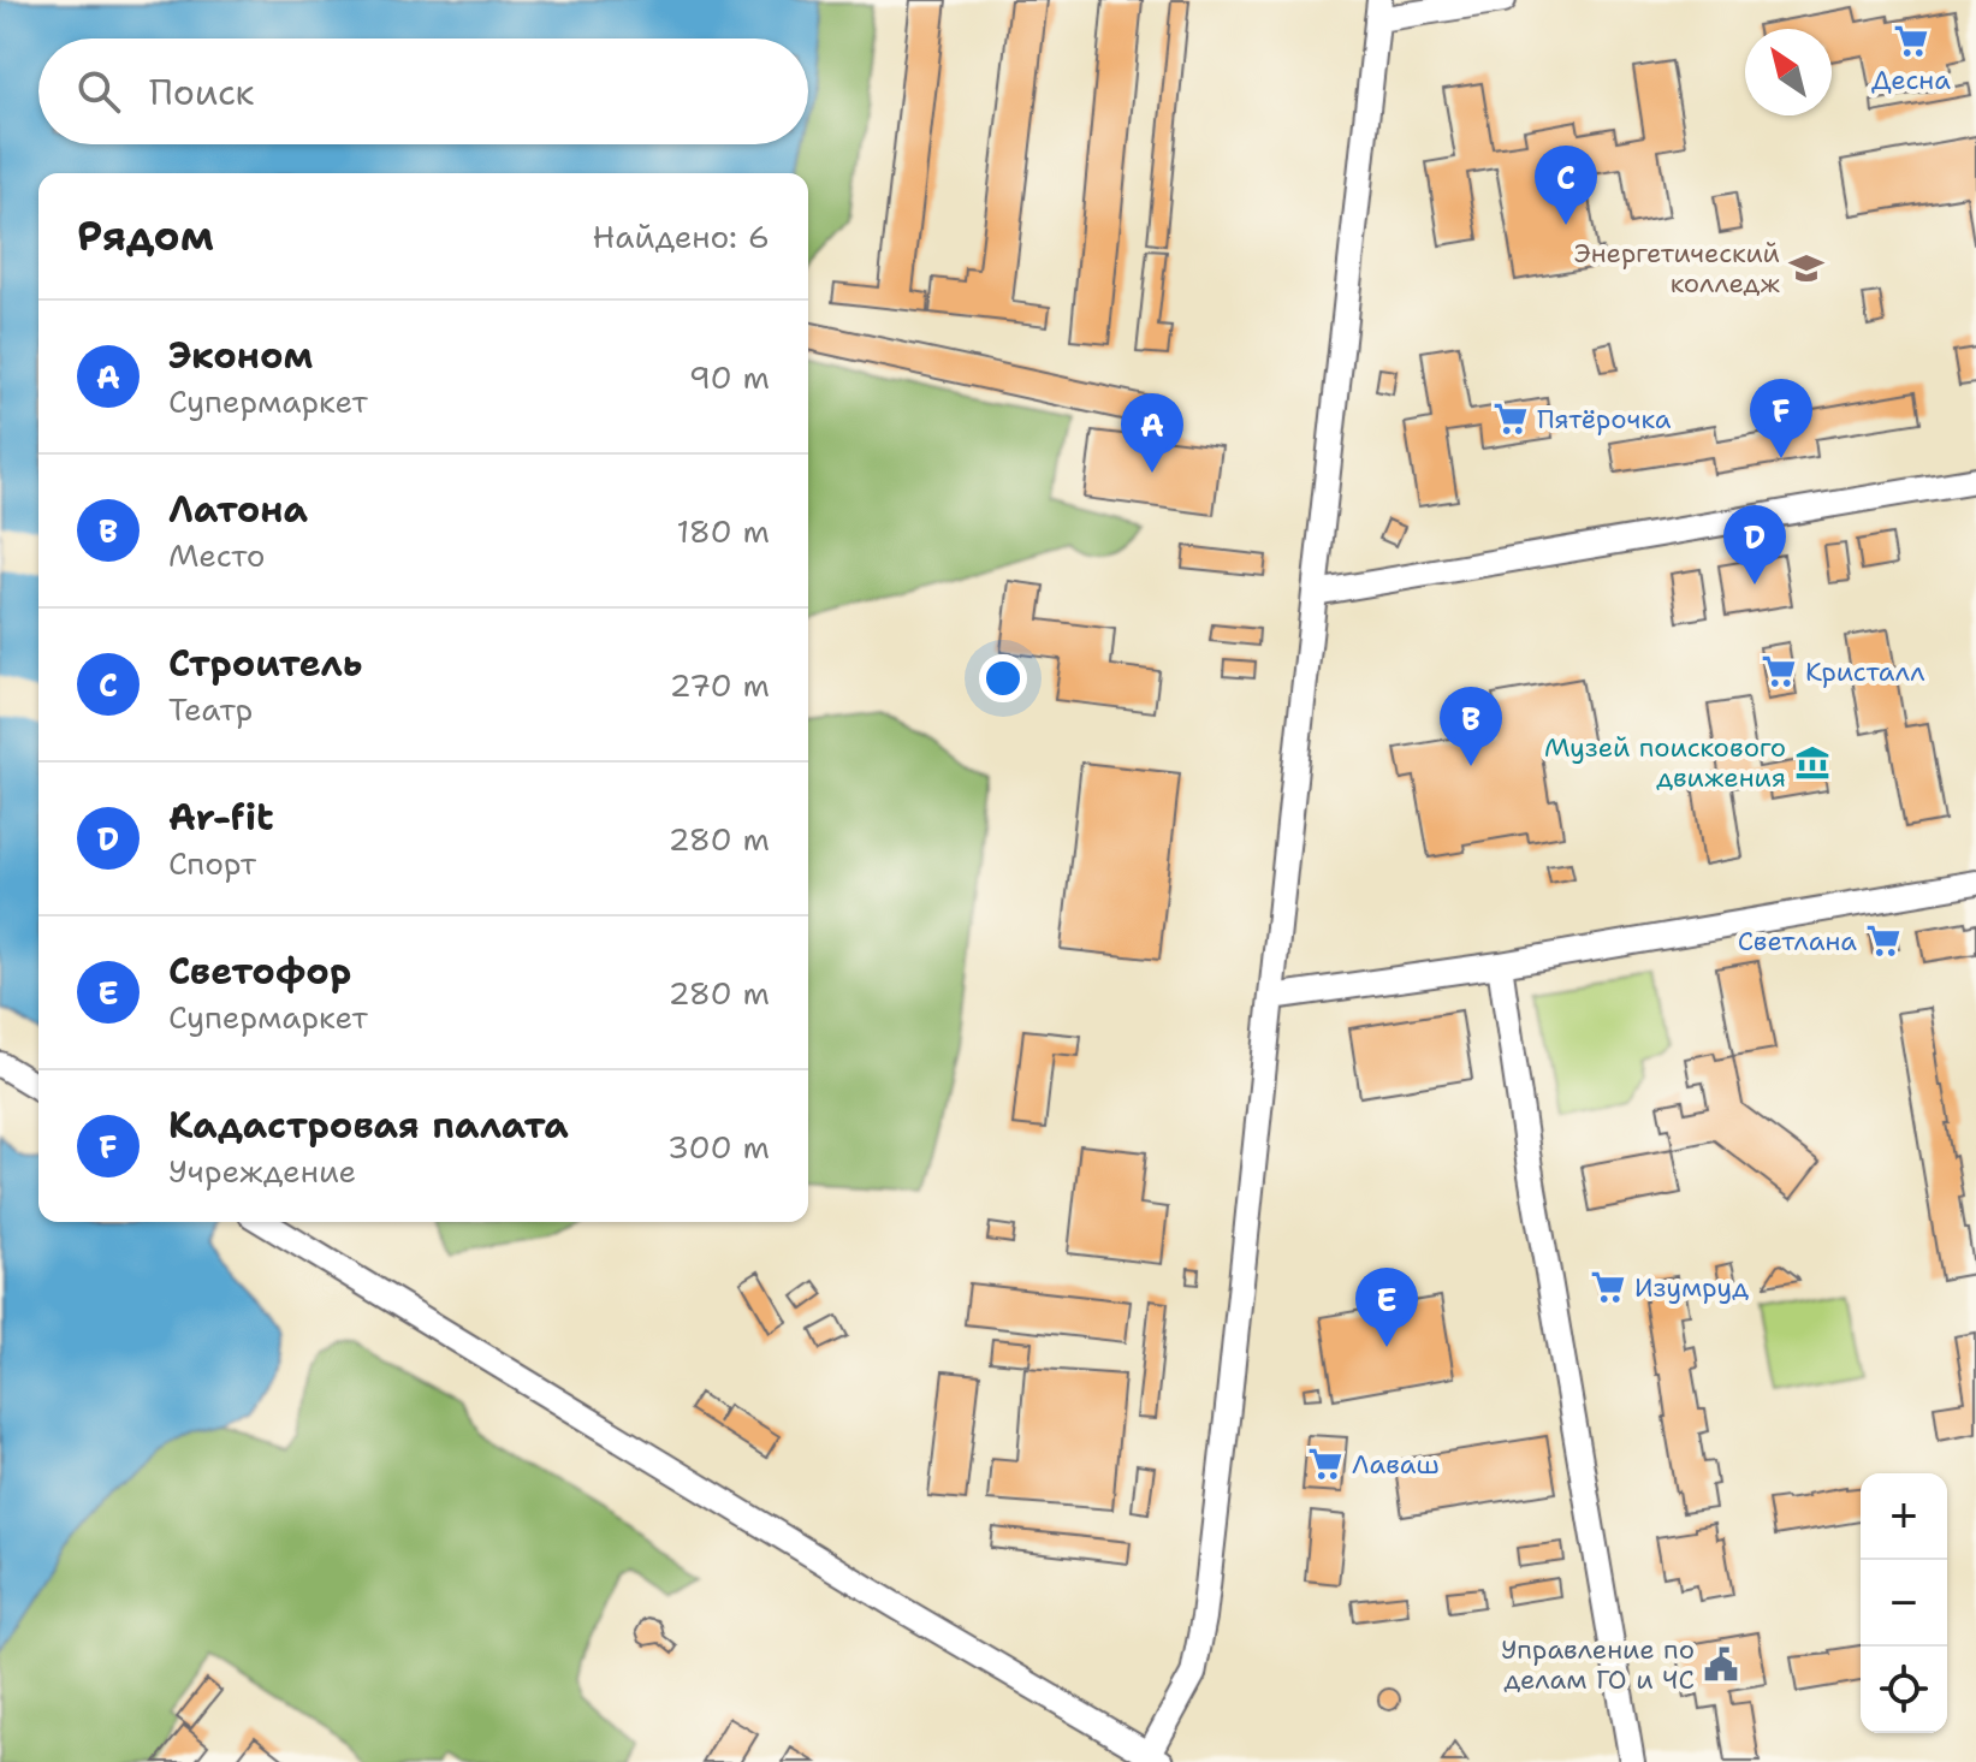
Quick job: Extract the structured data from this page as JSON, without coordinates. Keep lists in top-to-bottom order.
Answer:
{
  "places": {
    "supermarket": [
      "Десна",
      "Пятёрочка",
      "Кристалл",
      "Светлана",
      "Изумруд",
      "Лаваш"
    ],
    "school or university": ["Энергетический колледж"],
    "museum": ["Музей поискового движения"],
    "public building": ["Управление по делам ГО и ЧС"]
  },
  "north": "top left",
  "page": {
    "search": "Поиск",
    "pins": [
      "C",
      "F",
      "A",
      "D",
      "B",
      "E"
    ],
    "heading": ["Рядом", "Найдено: 6"],
    "list": [
      {
        "mark": "A",
        "name": "Эконом",
        "note": "Супермаркет",
        "value": "90 m"
      },
      {
        "mark": "B",
        "name": "Латона",
        "note": "Место",
        "value": "180 m"
      },
      {
        "mark": "C",
        "name": "Строитель",
        "note": "Театр",
        "value": "270 m"
      },
      {
        "mark": "D",
        "name": "Ar-fit",
        "note": "Спорт",
        "value": "280 m"
      },
      {
        "mark": "E",
        "name": "Светофор",
        "note": "Супермаркет",
        "value": "280 m"
      },
      {
        "mark": "F",
        "name": "Кадастровая палата",
        "note": "Учреждение",
        "value": "300 m"
      }
    ],
    "map_buttons": ["+", "−"]
  }
}
